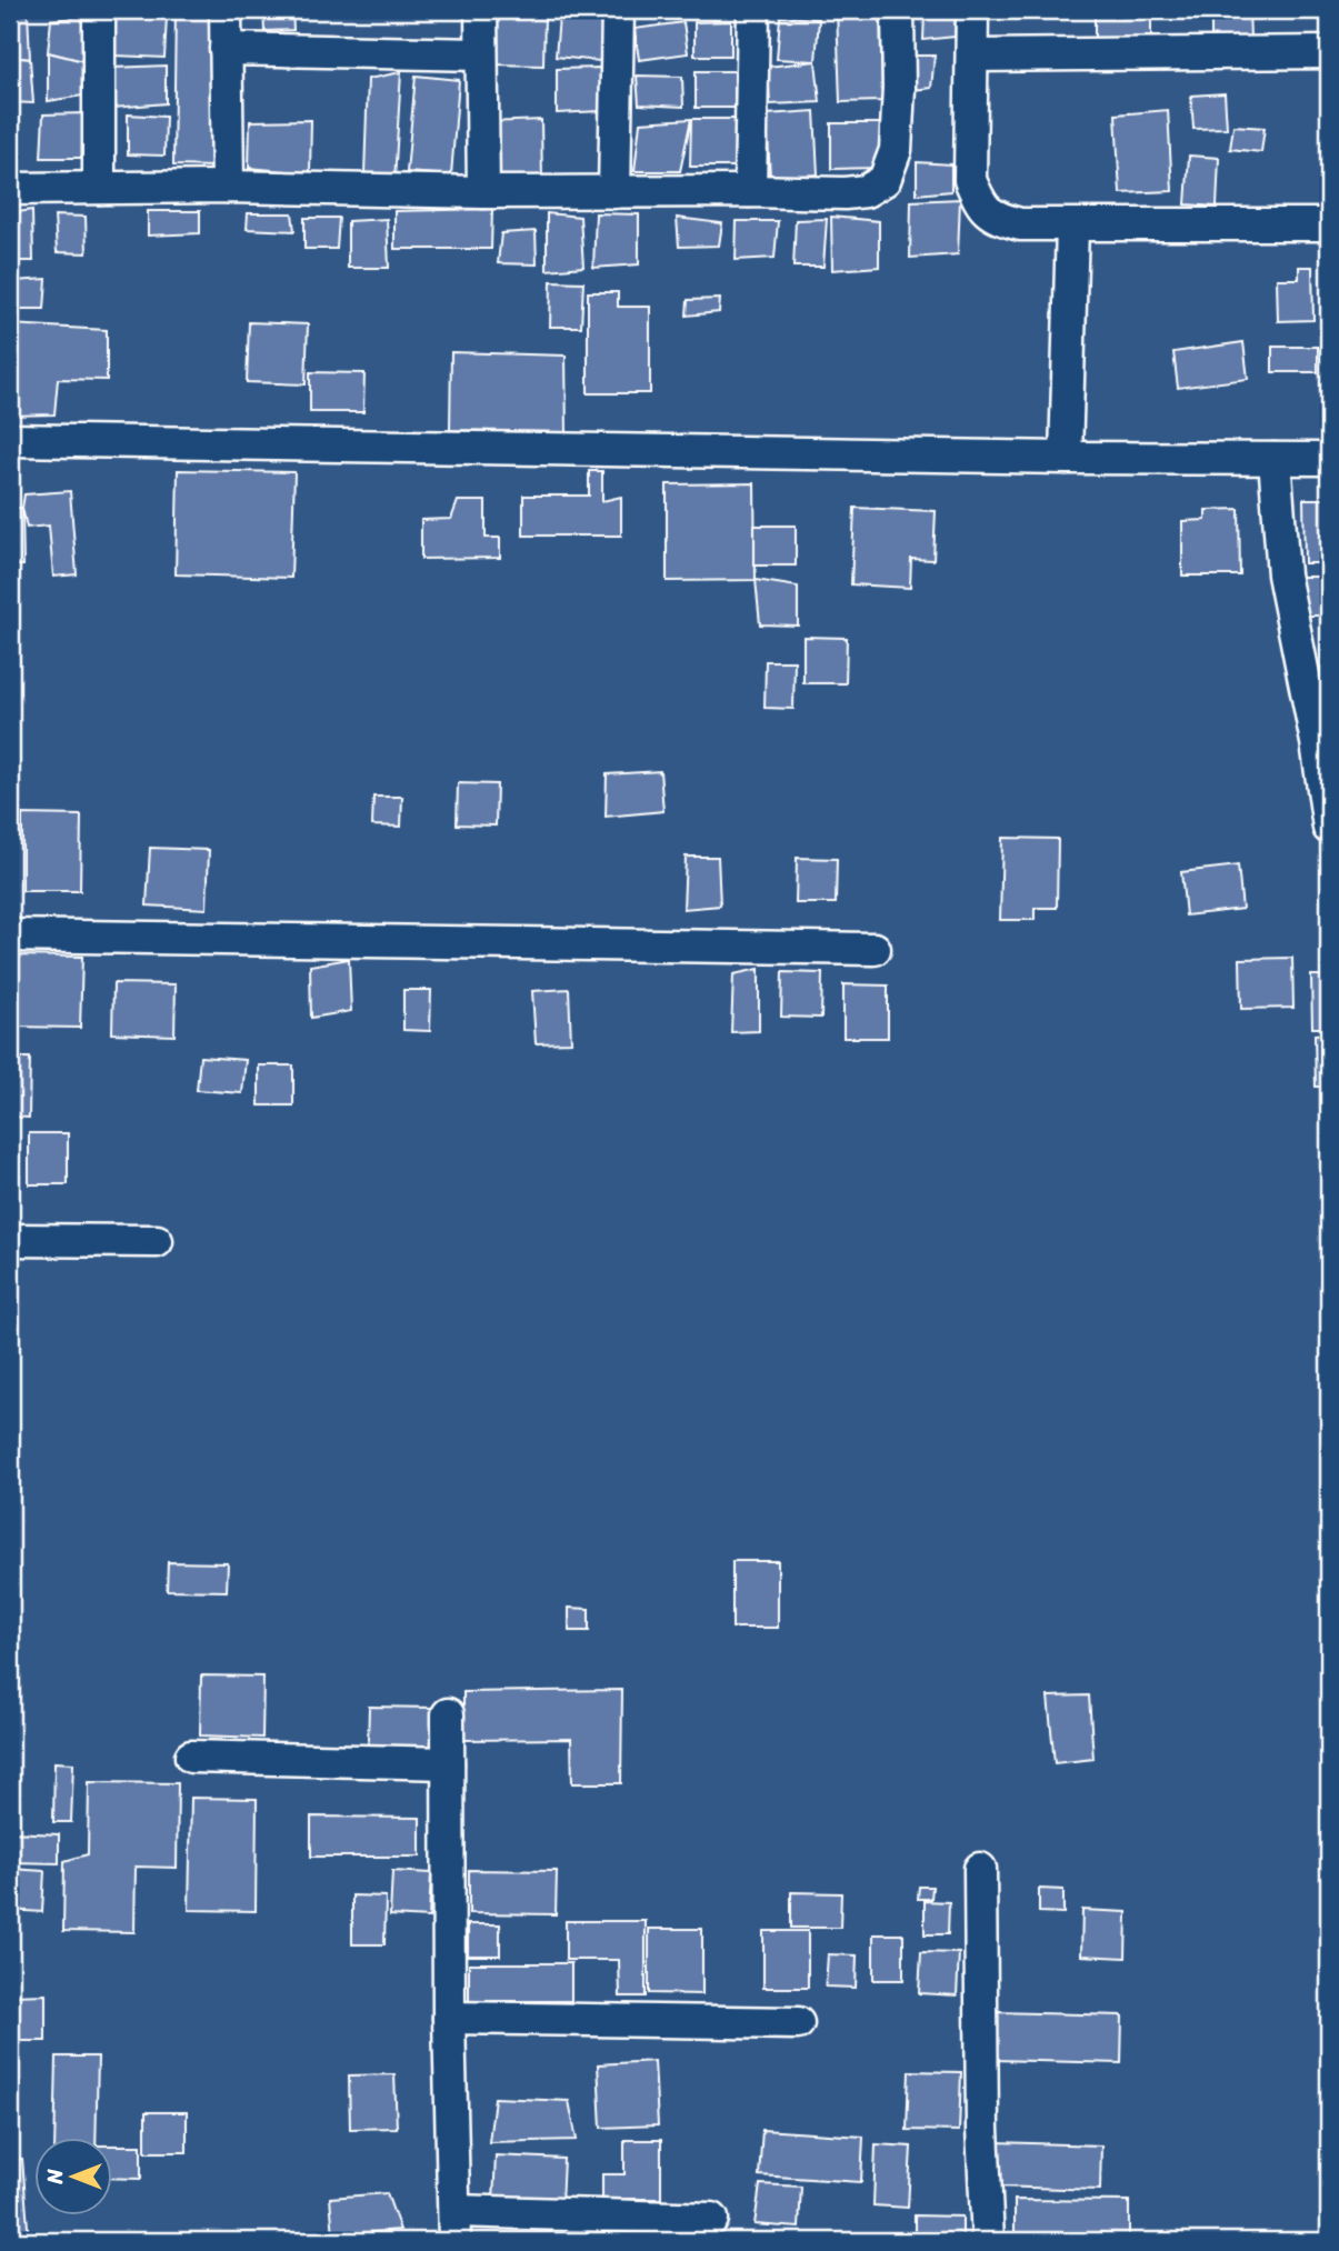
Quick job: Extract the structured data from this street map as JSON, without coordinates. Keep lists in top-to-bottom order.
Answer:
{
  "north": "left"
}
